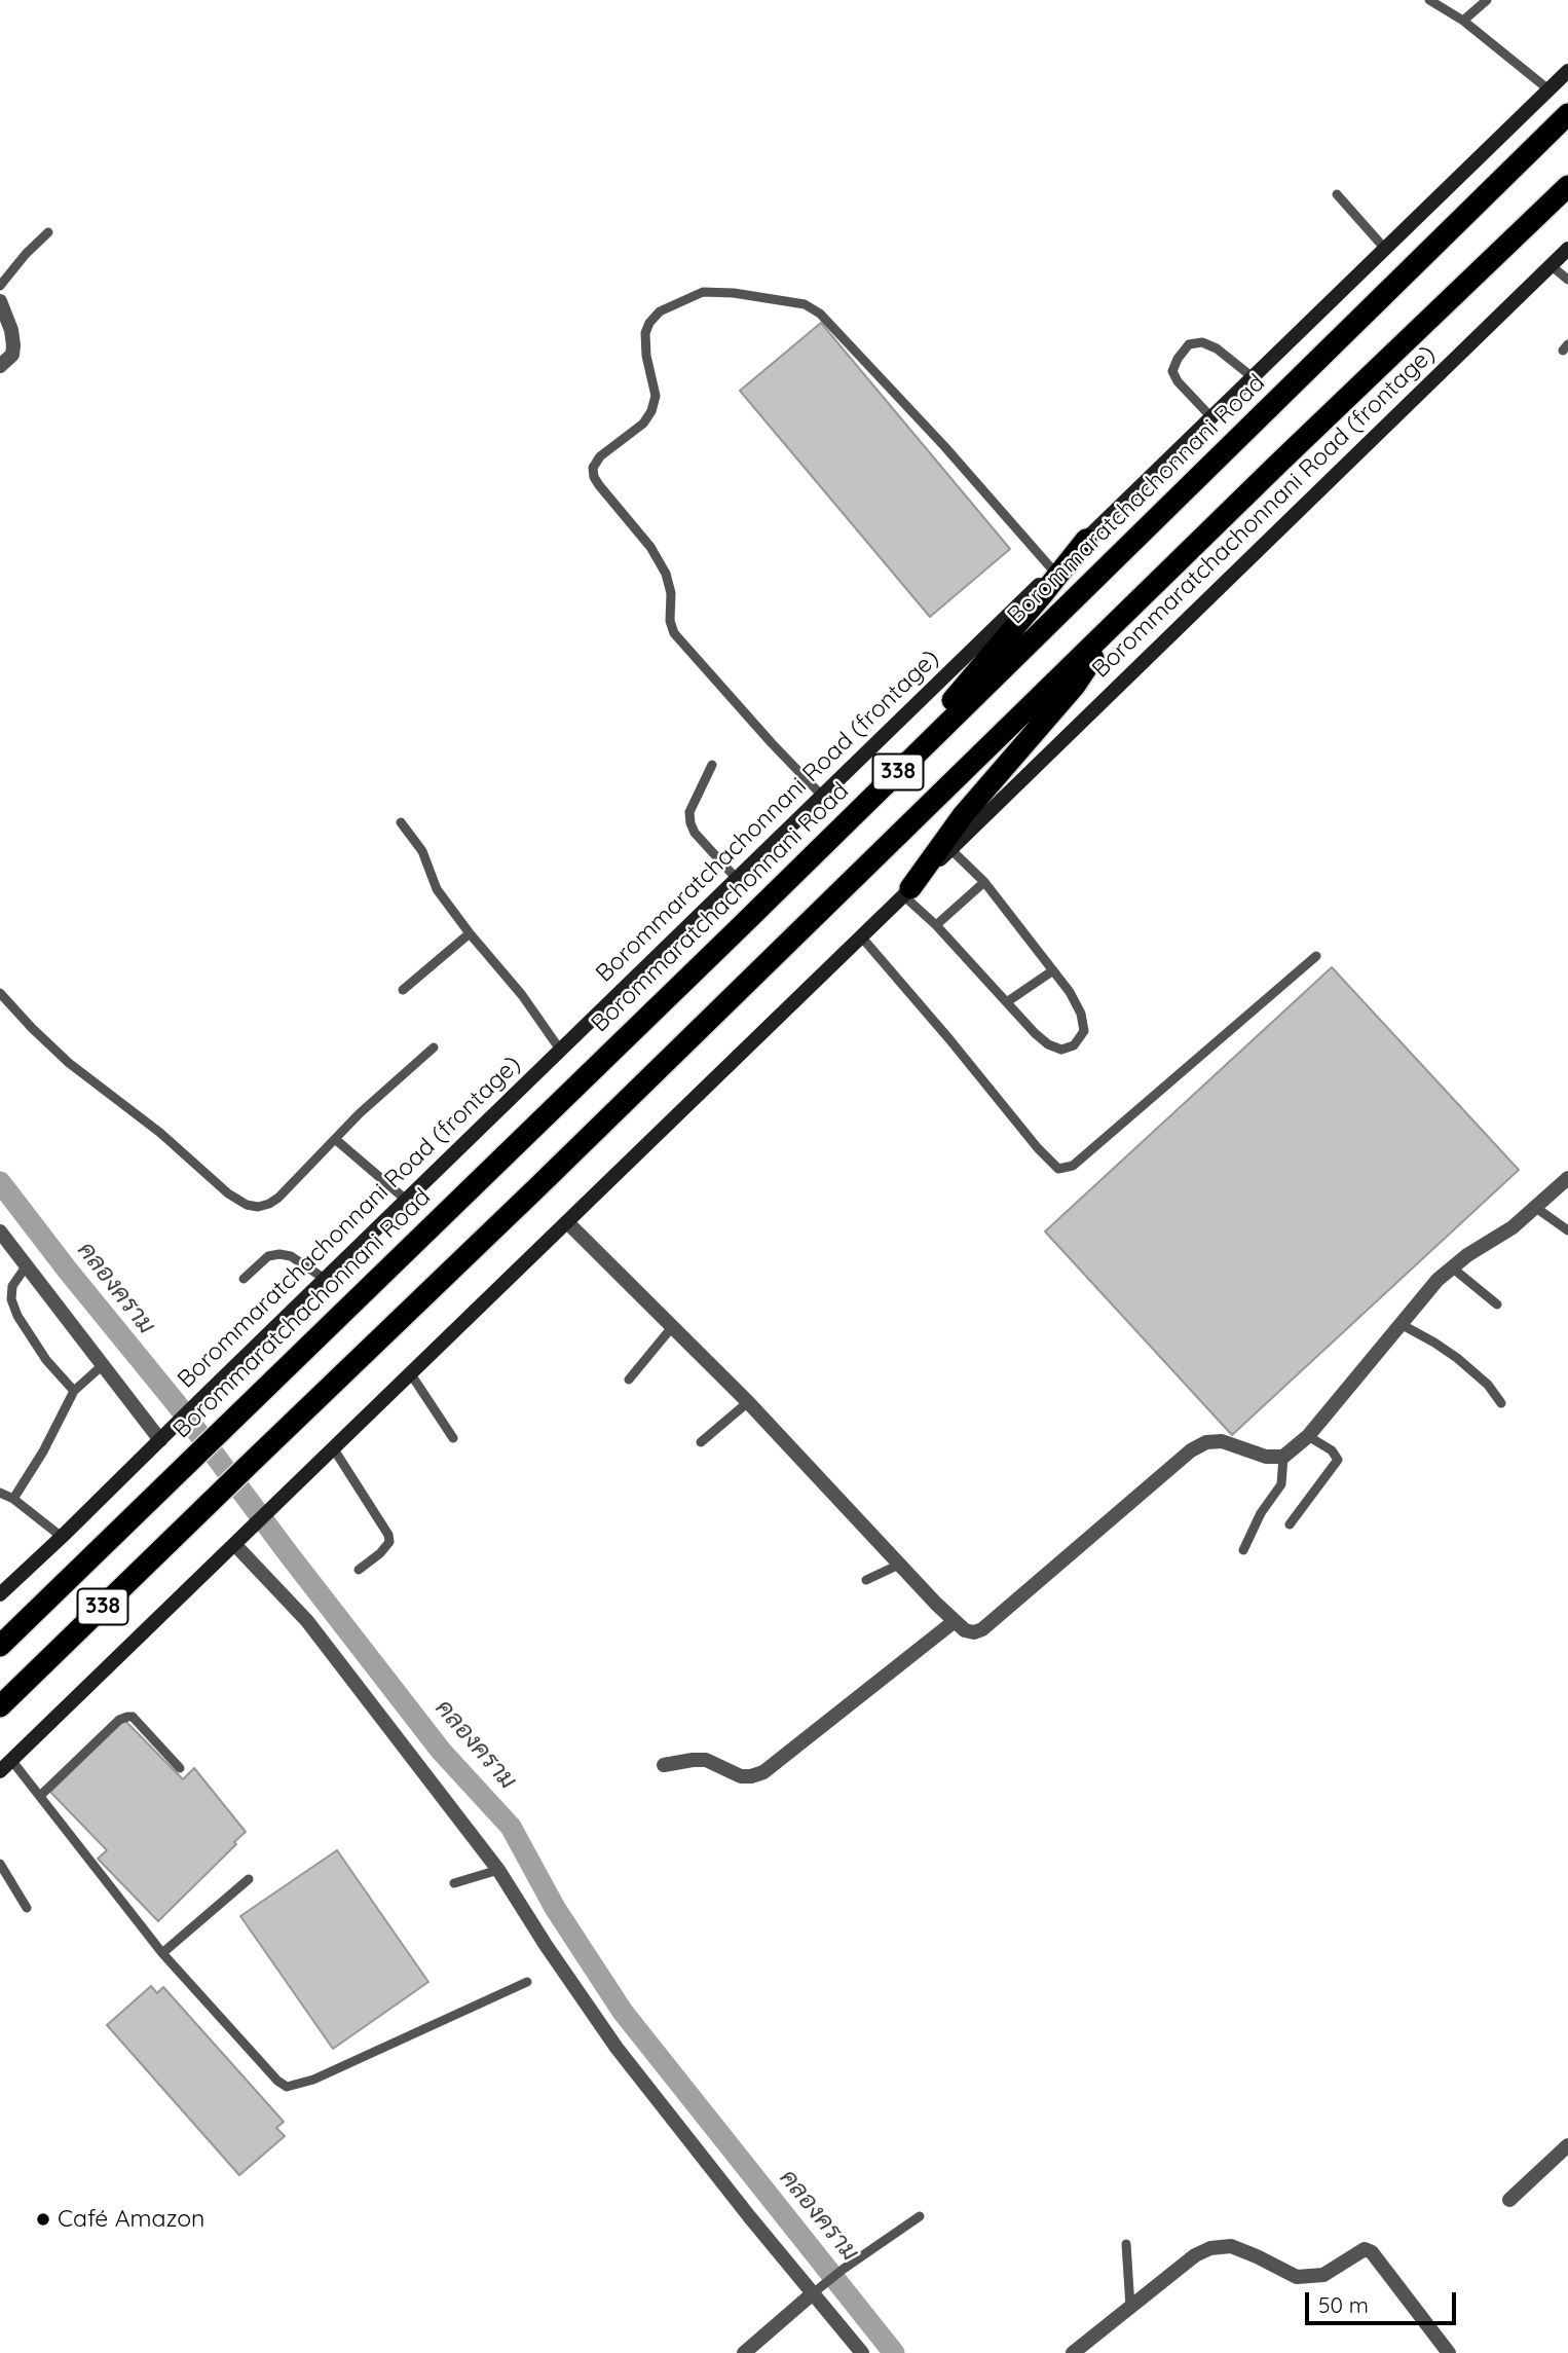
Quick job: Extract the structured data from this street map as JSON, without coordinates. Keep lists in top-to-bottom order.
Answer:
{
  "streets": {
    "highway": ["Borommaratchachonnani Road", "338"],
    "main road": ["Borommaratchachonnani Road (frontage)"]
  },
  "water": ["คลองคราม"],
  "places": ["Café Amazon"],
  "scale_bar": "50 m"
}
